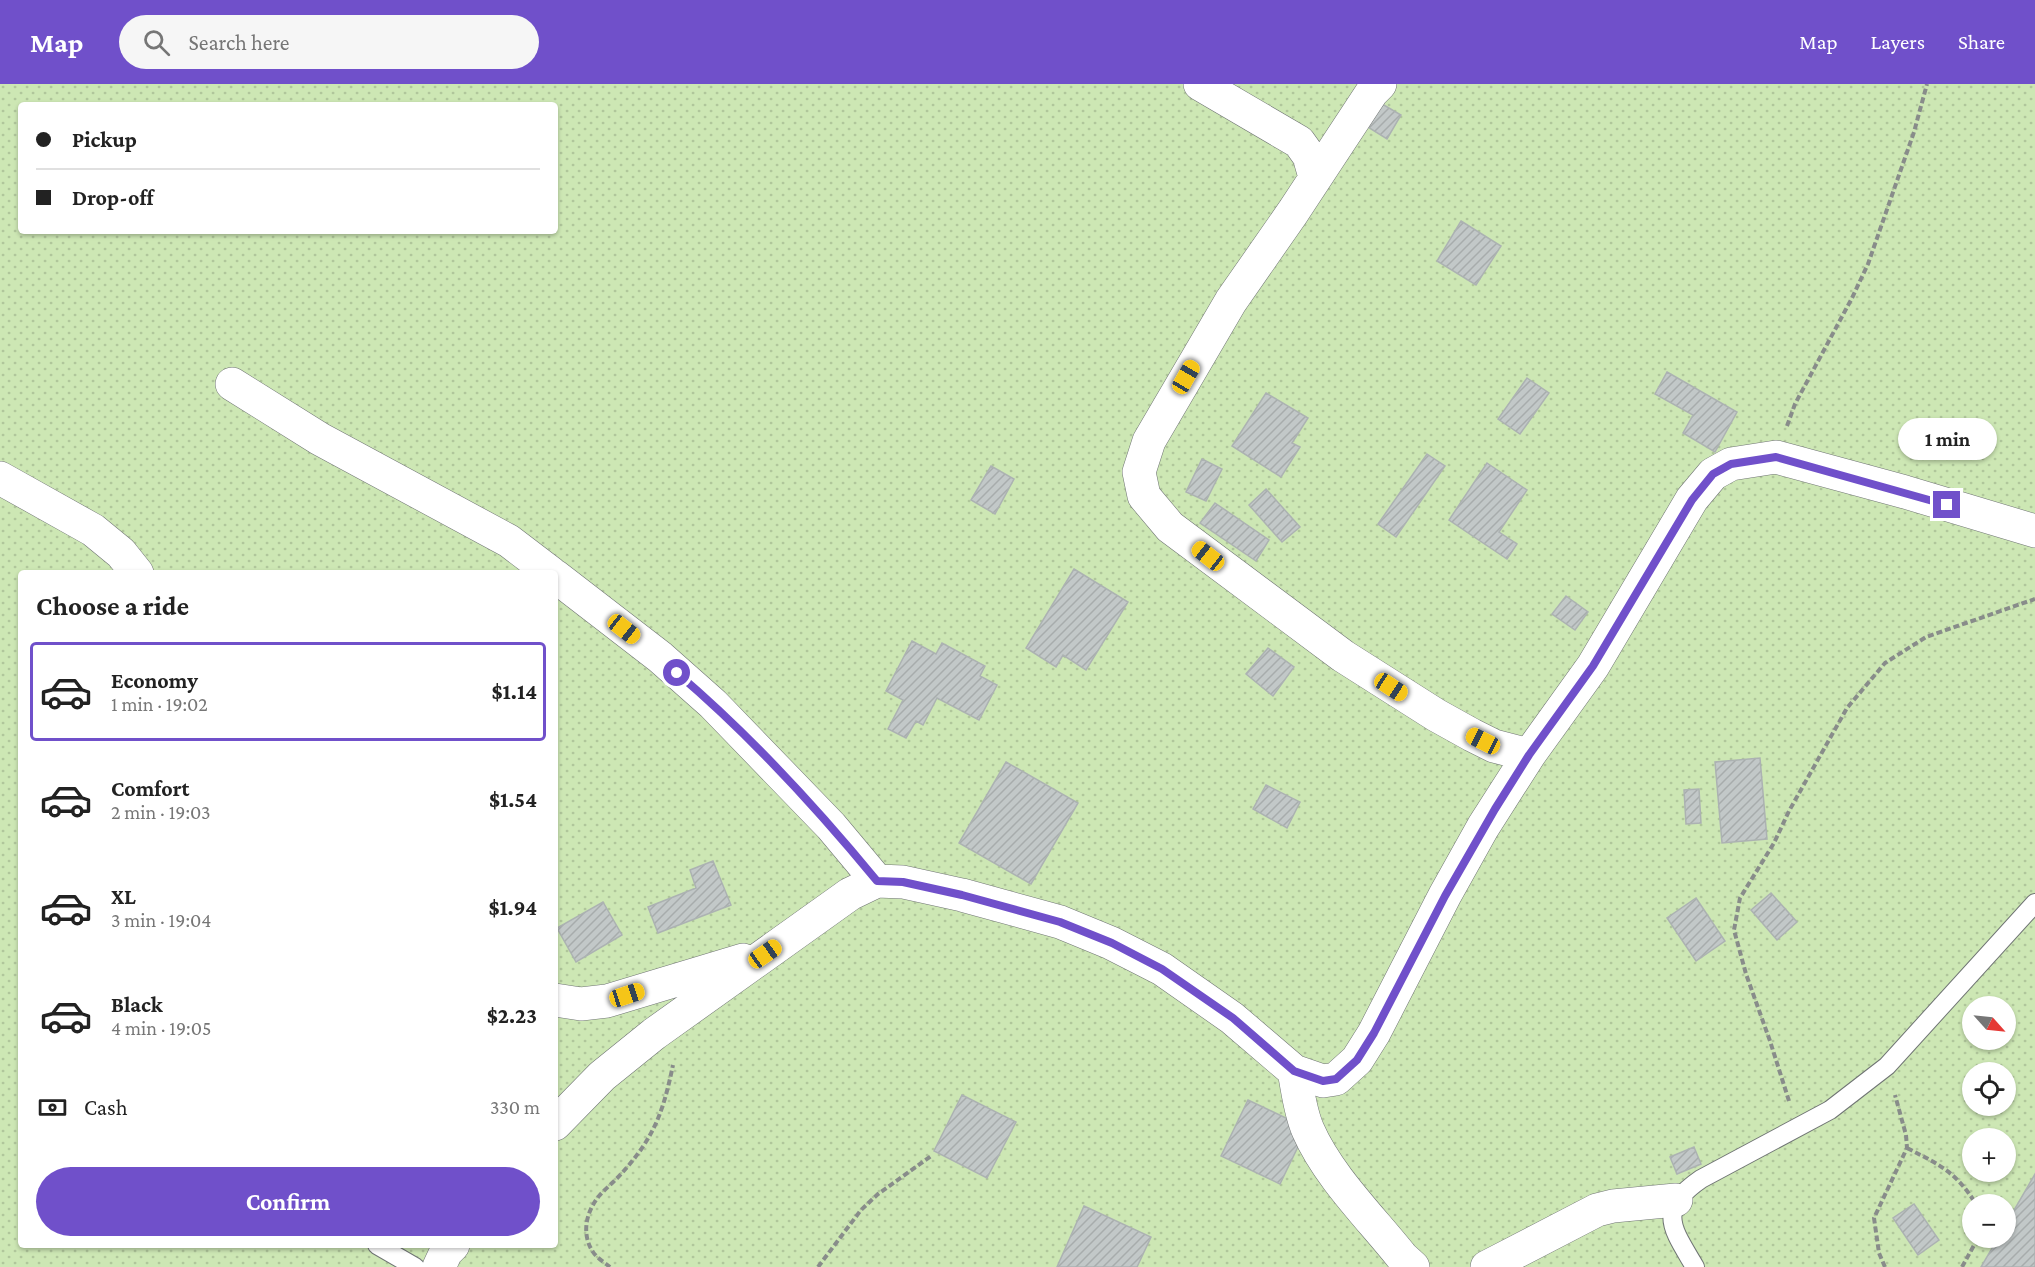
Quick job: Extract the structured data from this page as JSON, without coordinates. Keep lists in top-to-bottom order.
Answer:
{
  "north": "bottom right",
  "page": {
    "header": "Map",
    "search": "Search here",
    "nav": ["Map", "Layers", "Share"],
    "banner": ["Pickup", "Drop-off"],
    "bubble": "1 min",
    "heading": "Choose a ride",
    "list": [
      {
        "name": "Economy",
        "note": "1 min · 19:02",
        "value": "$1.14"
      },
      {
        "name": "Comfort",
        "note": "2 min · 19:03",
        "value": "$1.54"
      },
      {
        "name": "XL",
        "note": "3 min · 19:04",
        "value": "$1.94"
      },
      {
        "name": "Black",
        "note": "4 min · 19:05",
        "value": "$2.23"
      }
    ],
    "map_buttons": ["+", "−"],
    "pay": ["Cash", "330 m"],
    "buttons": "Confirm"
  }
}
